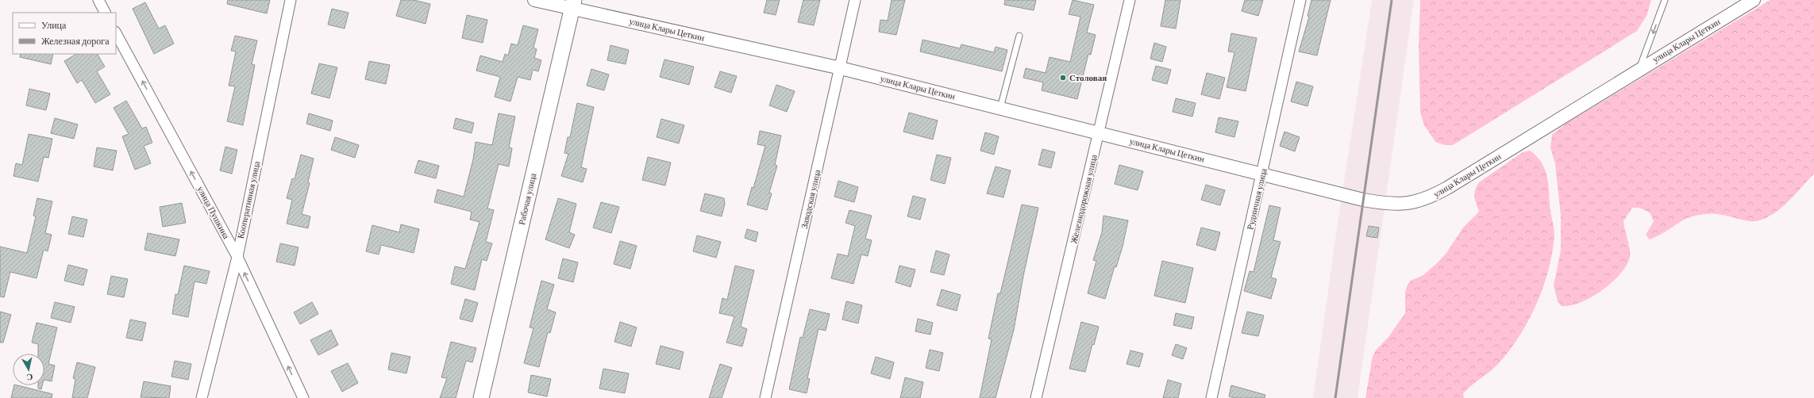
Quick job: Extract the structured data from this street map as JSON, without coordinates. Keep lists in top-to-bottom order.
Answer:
{
  "streets": {
    "main road": ["Рабочая улица"],
    "street": [
      "улица Клары Цеткин",
      "Заводская улица",
      "Железнодорожная улица",
      "Рудничная улица",
      "Кооперативная улица",
      "улица Пушкина"
    ]
  },
  "crossings": [
    ["улица Клары Цеткин", "Рабочая улица"],
    ["улица Клары Цеткин", "Заводская улица"],
    ["улица Клары Цеткин", "Железнодорожная улица"],
    ["улица Клары Цеткин", "Рудничная улица"],
    ["Кооперативная улица", "улица Пушкина"]
  ],
  "one_way": ["улица Пушкина"],
  "places": ["Столовая"],
  "legend": ["Улица", "Железная дорога"],
  "north": "bottom"
}
